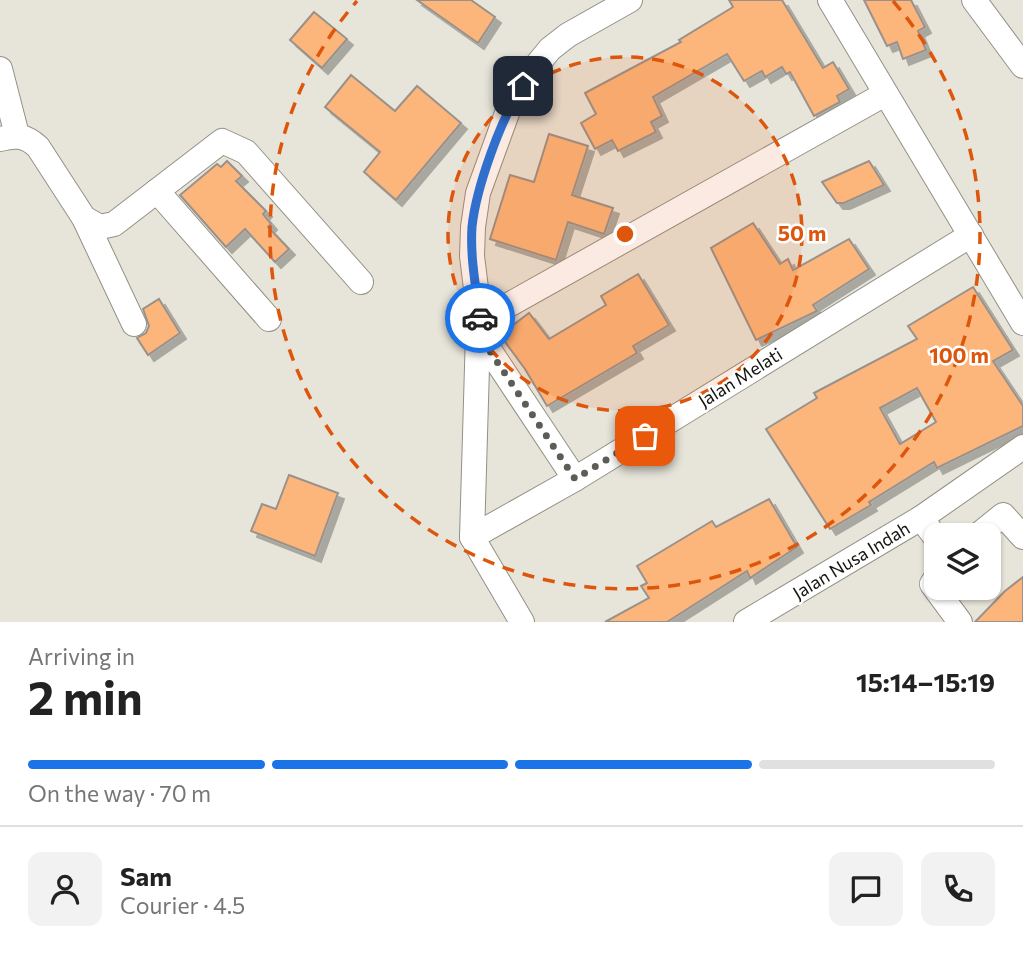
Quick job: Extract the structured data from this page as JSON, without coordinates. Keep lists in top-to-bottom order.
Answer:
{
  "streets": {
    "street": ["Jalan Melati", "Jalan Nusa Indah"]
  },
  "page": {
    "heading": ["2 min", "Arriving in", "15:14–15:19"],
    "panel": ["Sam", "Courier · 4.5"],
    "bar": "On the way · 70 m"
  },
  "rings": ["50 m", "100 m"]
}
